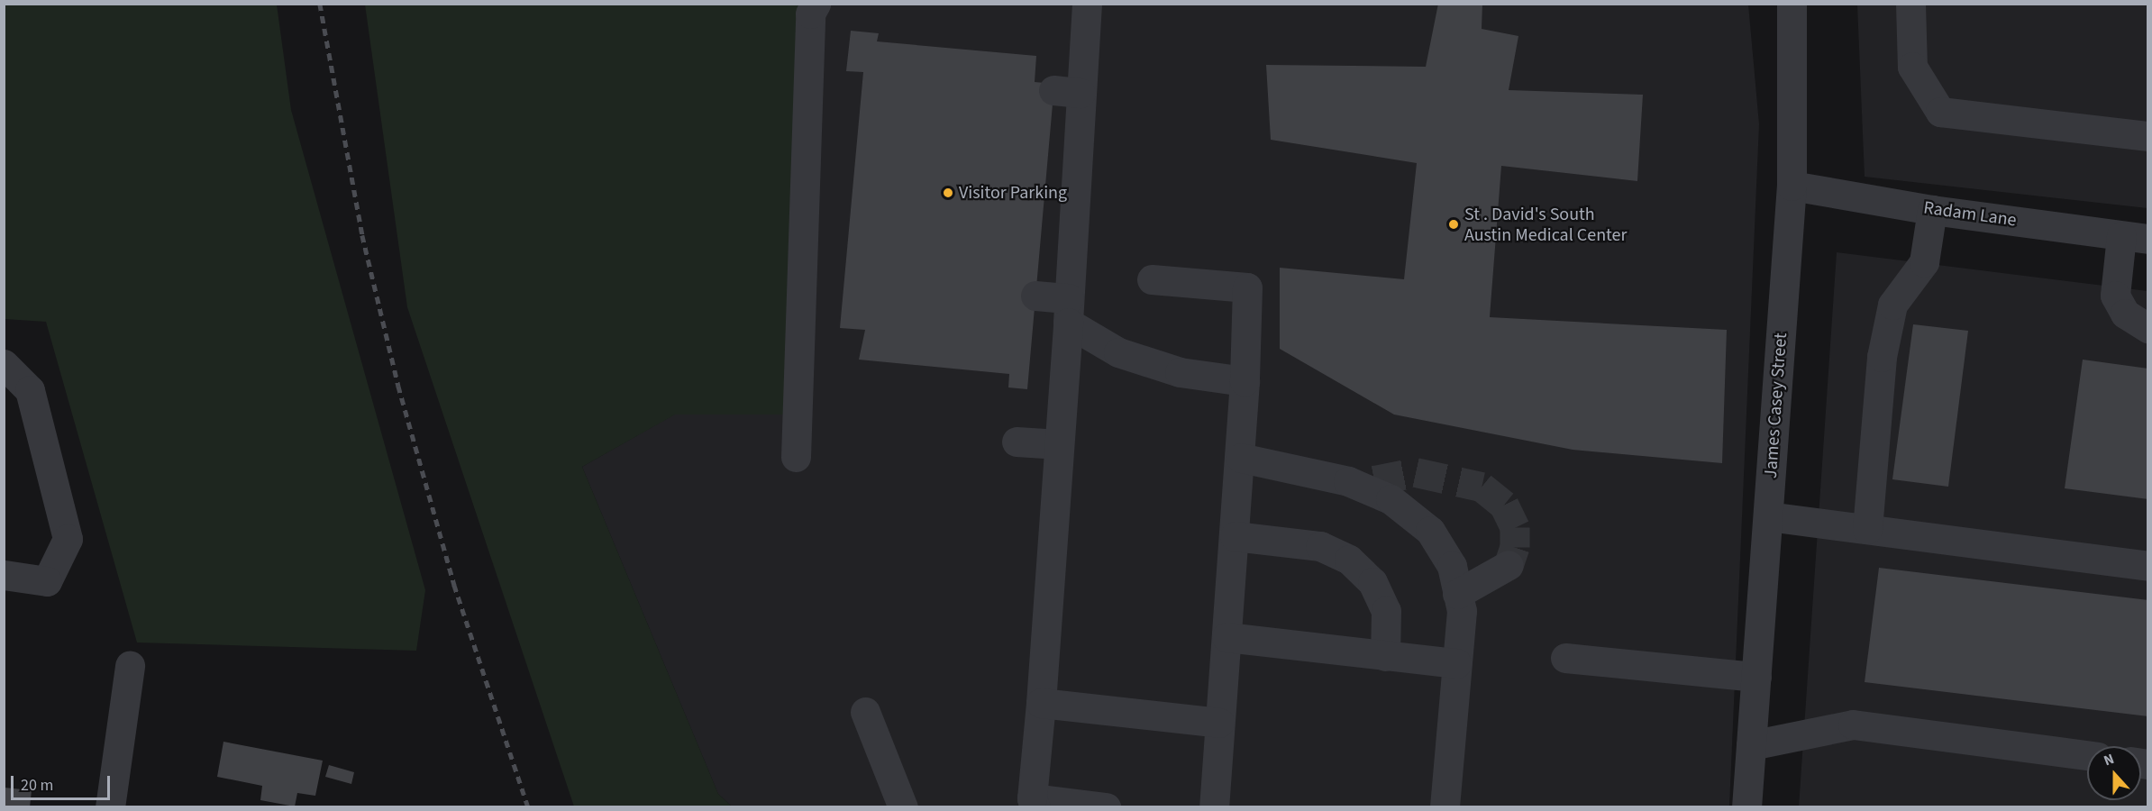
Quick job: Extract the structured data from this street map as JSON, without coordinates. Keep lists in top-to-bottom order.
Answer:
{
  "streets": {
    "street": ["Radam Lane", "James Casey Street"]
  },
  "crossings": [
    ["Radam Lane", "James Casey Street"]
  ],
  "places": ["Visitor Parking", "St . David's South Austin Medical Center"],
  "scale_bar": "20 m",
  "north": "top"
}
